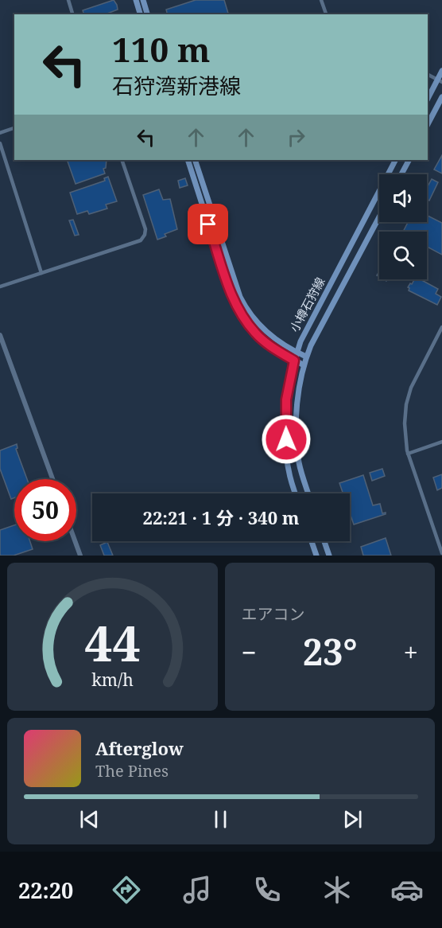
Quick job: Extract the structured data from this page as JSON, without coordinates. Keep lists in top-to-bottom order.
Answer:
{
  "streets": {
    "main road": ["小樽石狩線"]
  },
  "page": {
    "turn": ["110 m", "石狩湾新港線"],
    "limit": "50",
    "trip": "22:21 · 1 分 · 340 m",
    "tile": "エアコン",
    "heat": ["−", "23°", "+"],
    "song": ["Afterglow", "The Pines"],
    "tabs": "22:20",
    "gauge": ["44", "km/h"]
  }
}
